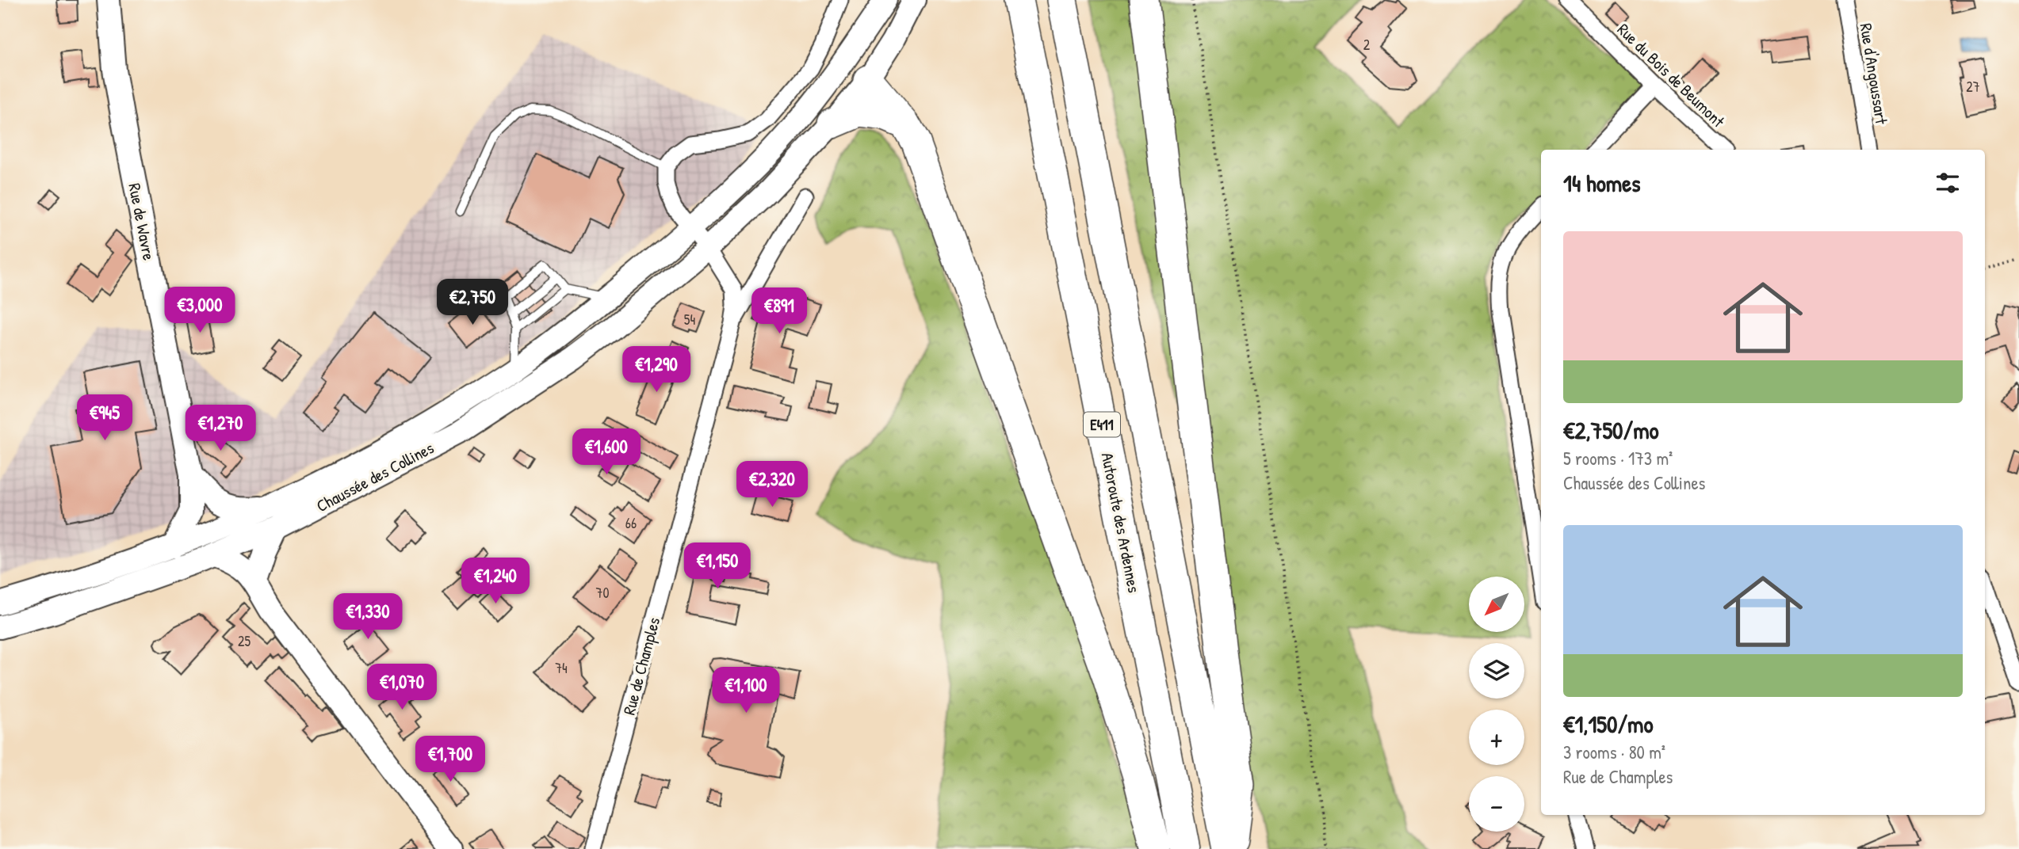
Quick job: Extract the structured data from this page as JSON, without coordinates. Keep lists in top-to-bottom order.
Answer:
{
  "streets": {
    "highway": ["E411", "Autoroute des Ardennes"],
    "main road": ["Rue de Wavre", "Chaussée des Collines"],
    "street": ["Rue d'Angoussart", "Rue du Bois de Beumont", "Rue de Champles"]
  },
  "crossings": [
    ["Rue de Wavre", "Chaussée des Collines"],
    ["Chaussée des Collines", "Rue de Champles"]
  ],
  "house_numbers": [
    "2",
    "27",
    "54",
    "66",
    "70",
    "25",
    "74"
  ],
  "north": "bottom left",
  "page": {
    "heading": "14 homes",
    "list": [
      {
        "name": "€2,750/mo",
        "note": "5 rooms · 173 m² · Chaussée des Collines"
      },
      {
        "name": "€1,150/mo",
        "note": "3 rooms · 80 m² · Rue de Champles"
      }
    ],
    "price": [
      "€2,750",
      "€3,000",
      "€891",
      "€1,290",
      "€945",
      "€1,270",
      "€1,600",
      "€2,320",
      "€1,150",
      "€1,240",
      "€1,330",
      "€1,070",
      "€1,100",
      "€1,700"
    ],
    "map_buttons": ["+", "−"]
  }
}
